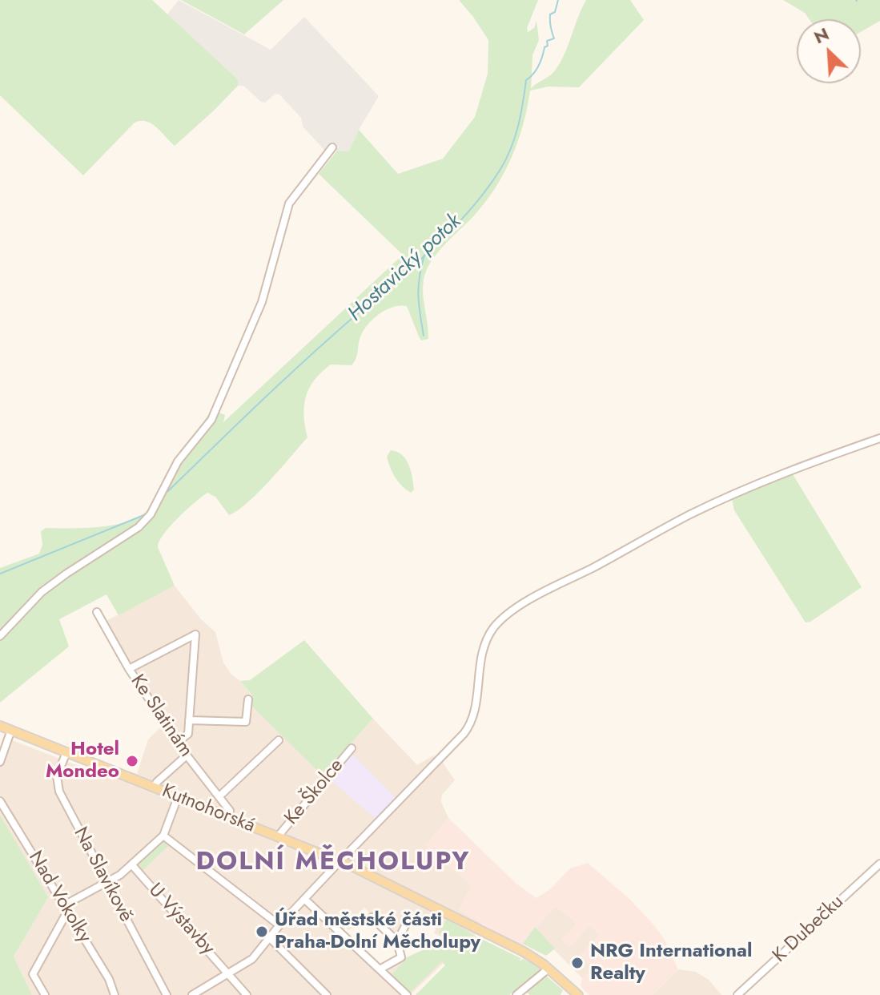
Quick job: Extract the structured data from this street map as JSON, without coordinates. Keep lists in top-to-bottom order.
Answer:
{
  "streets": {
    "main road": ["Kutnohorská"],
    "street": [
      "Ke Slatinám",
      "Ke Školce",
      "Na Slavíkově",
      "Nad Vokolky",
      "U Výstavby",
      "K Dubečku"
    ]
  },
  "crossings": [
    ["Ke Slatinám", "Kutnohorská"],
    ["Ke Školce", "Kutnohorská"],
    ["Kutnohorská", "Na Slavíkově"]
  ],
  "districts": ["DOLNÍ MĚCHOLUPY"],
  "water": ["Hostavický potok"],
  "places": ["Hotel Mondeo", "Úřad městské části Praha-Dolní Měcholupy", "NRG International Realty"],
  "north": "top left"
}
